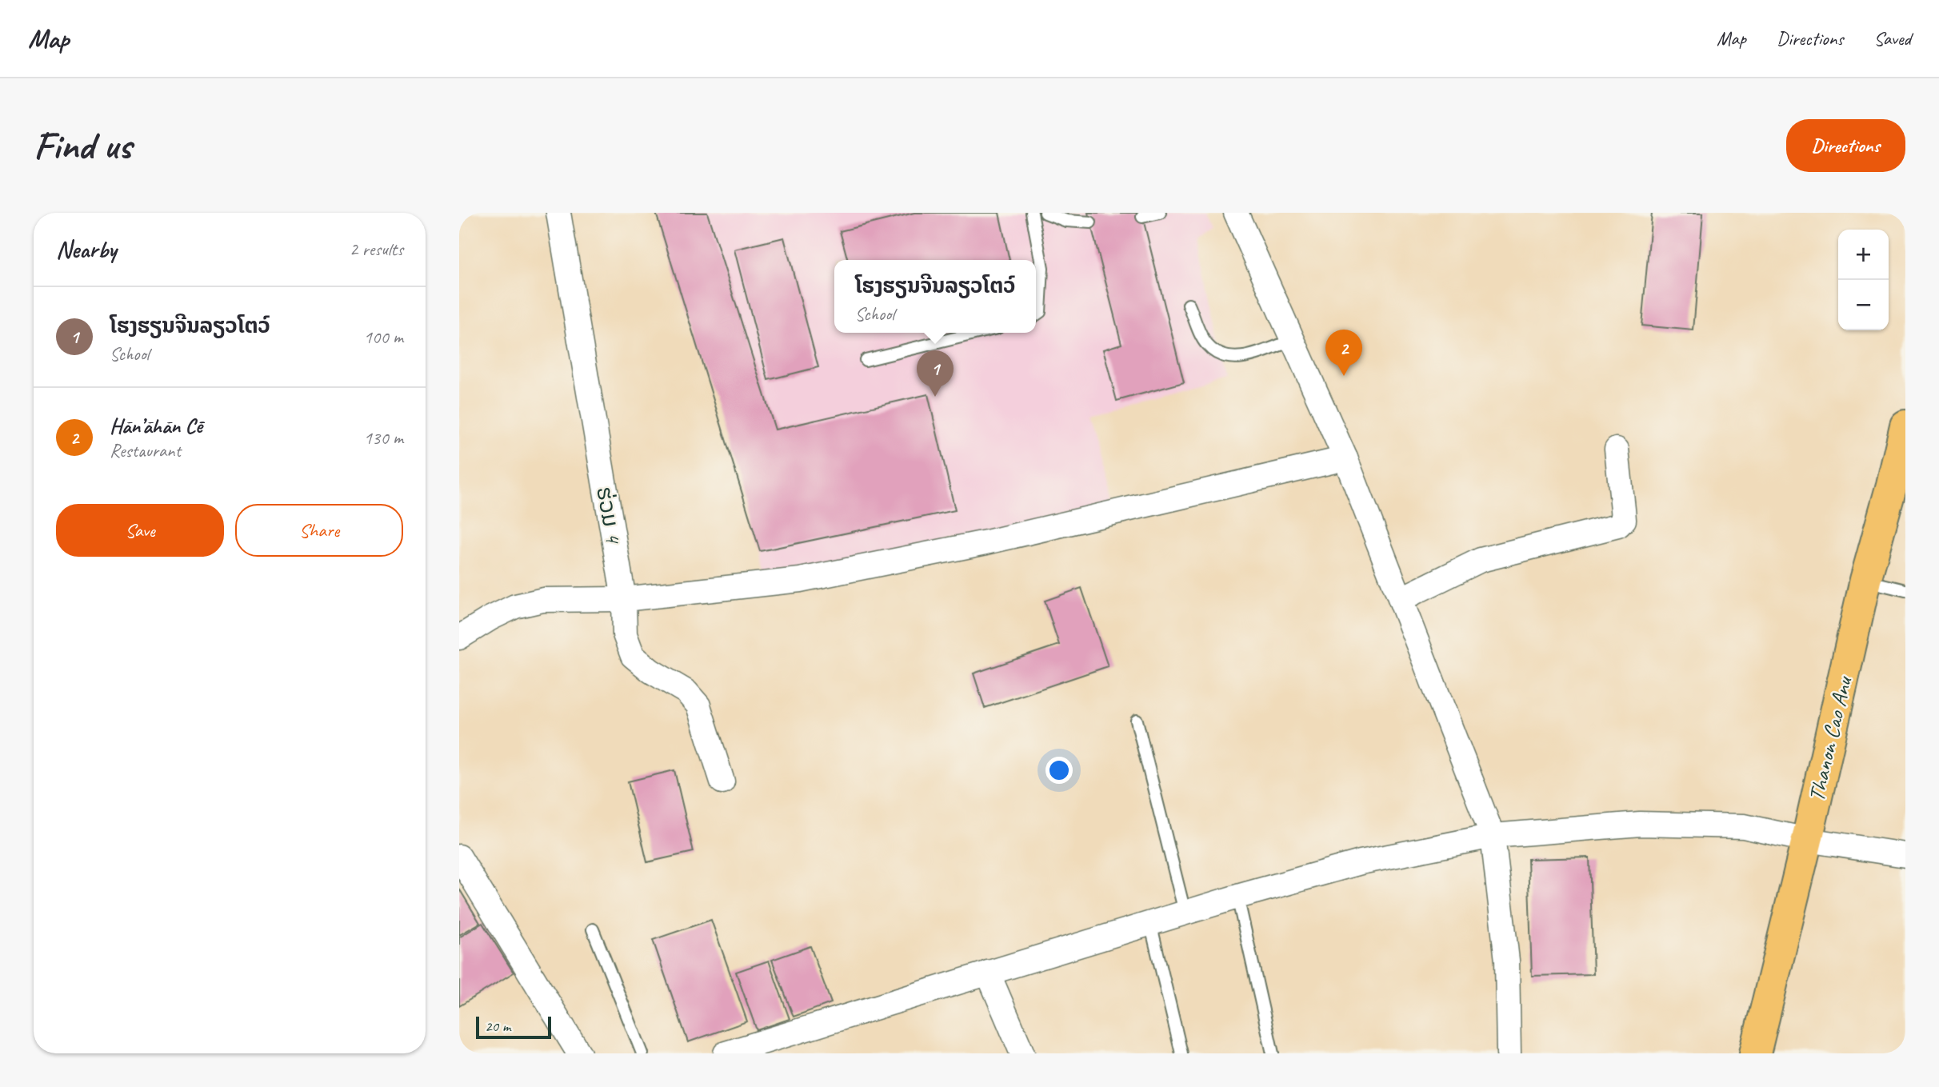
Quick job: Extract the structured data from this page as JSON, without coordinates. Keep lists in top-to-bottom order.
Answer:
{
  "streets": {
    "main road": ["Thanon Cao Anu"],
    "street": ["ຮ່ວມ 4"]
  },
  "scale_bar": "20 m",
  "page": {
    "header": "Map",
    "nav": ["Map", "Directions", "Saved"],
    "buttons": [
      "Directions",
      ["Save", "Share"]
    ],
    "title": "Find us",
    "heading": ["Nearby", "2 results"],
    "map_buttons": ["+", "−"],
    "popup": ["ໂຮງຮຽນຈີນລຽວໂຕວ໌", "School"],
    "list": [
      {
        "mark": "1",
        "name": "ໂຮງຮຽນຈີນລຽວໂຕວ໌",
        "note": "School",
        "value": "100 m"
      },
      {
        "mark": "2",
        "name": "Hān’āhān Cē",
        "note": "Restaurant",
        "value": "130 m"
      }
    ],
    "pins": ["2", "1"],
    "scale": "20 m"
  }
}
